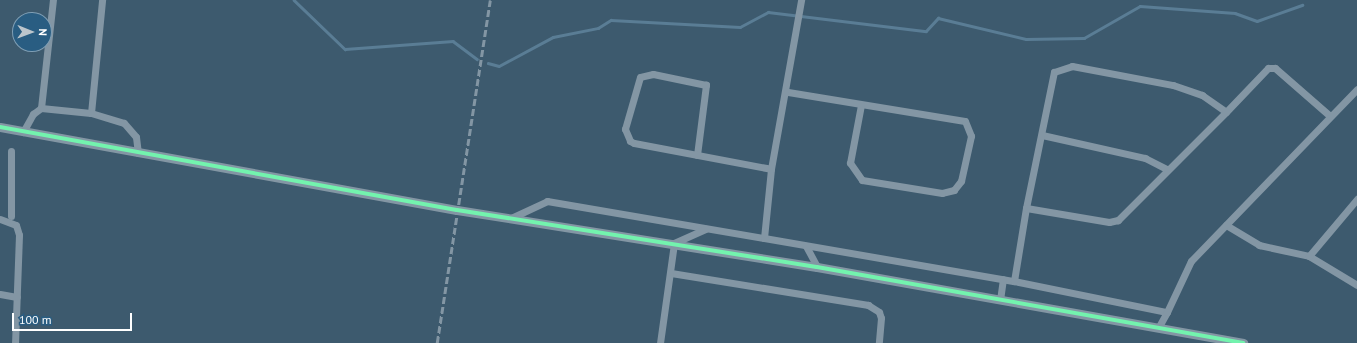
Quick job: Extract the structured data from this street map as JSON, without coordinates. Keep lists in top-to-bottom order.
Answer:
{
  "scale_bar": "100 m",
  "north": "right"
}
